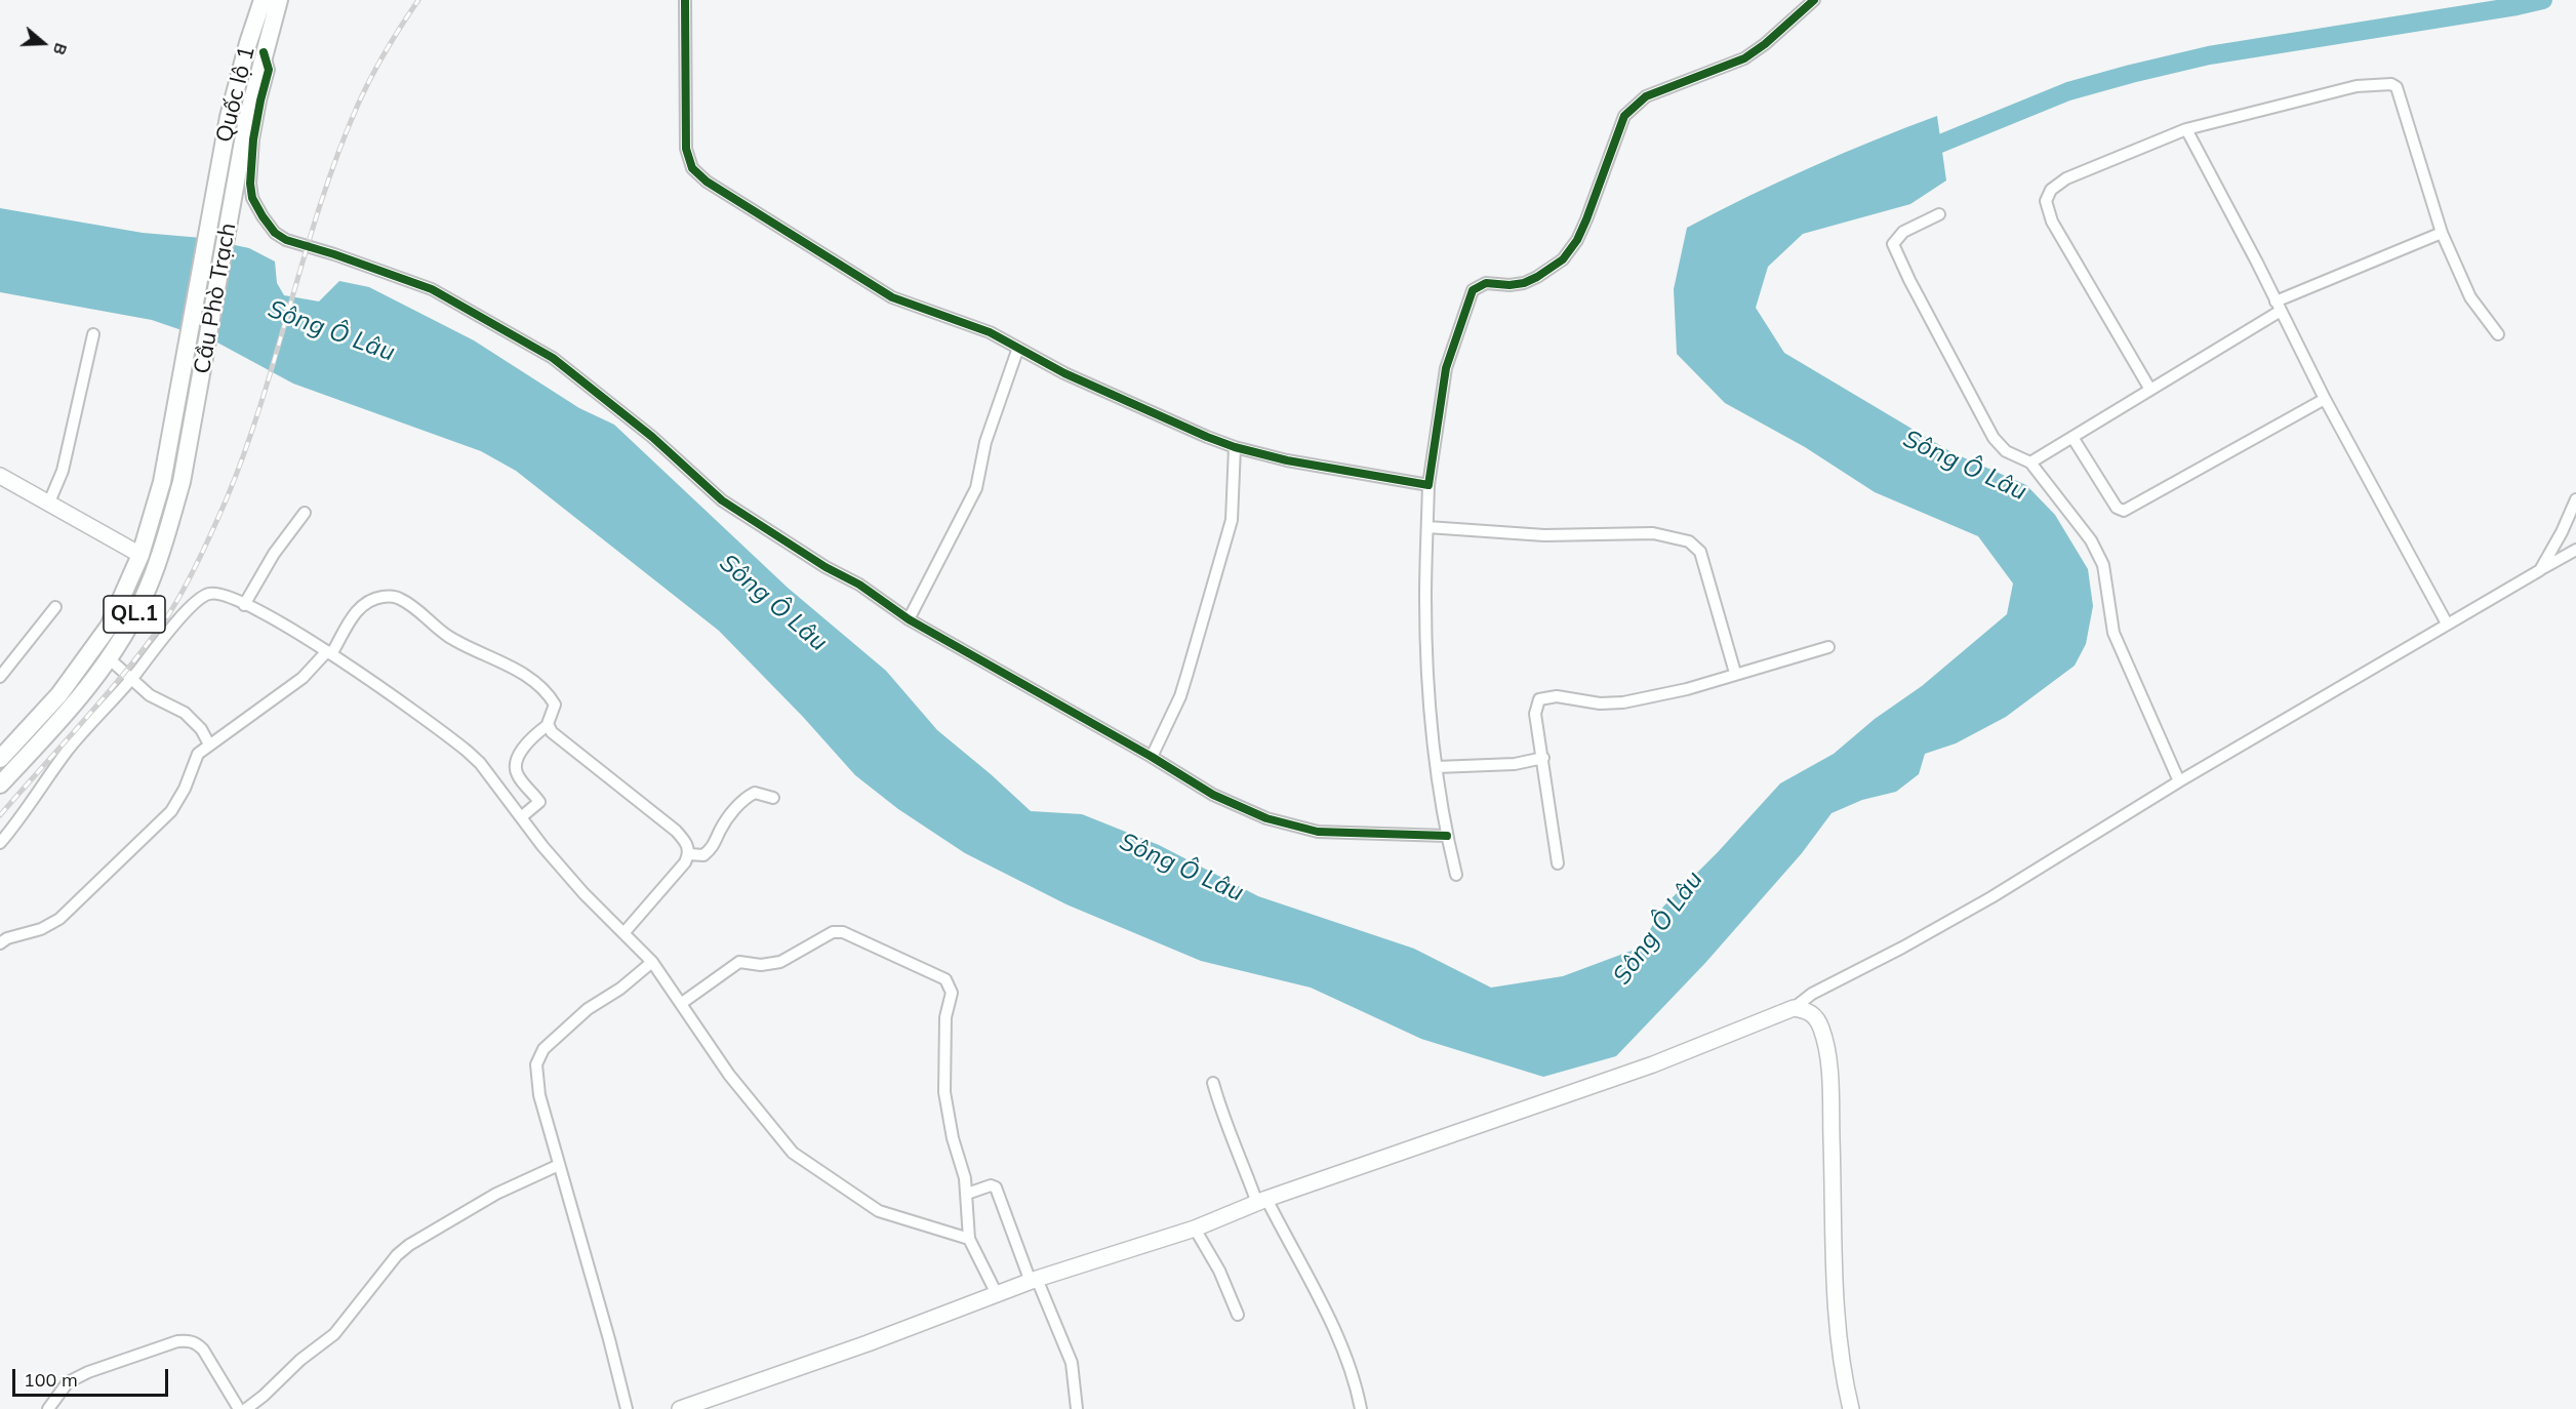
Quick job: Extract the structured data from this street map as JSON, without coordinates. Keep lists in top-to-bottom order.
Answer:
{
  "streets": {
    "highway": ["Quốc lộ 1", "Cầu Phò Trạch", "QL.1"]
  },
  "crossings": [
    ["Quốc lộ 1", "Cầu Phò Trạch"],
    ["Cầu Phò Trạch", "QL.1"]
  ],
  "water": ["Sông Ô Lâu"],
  "scale_bar": "100 m",
  "north": "right"
}
